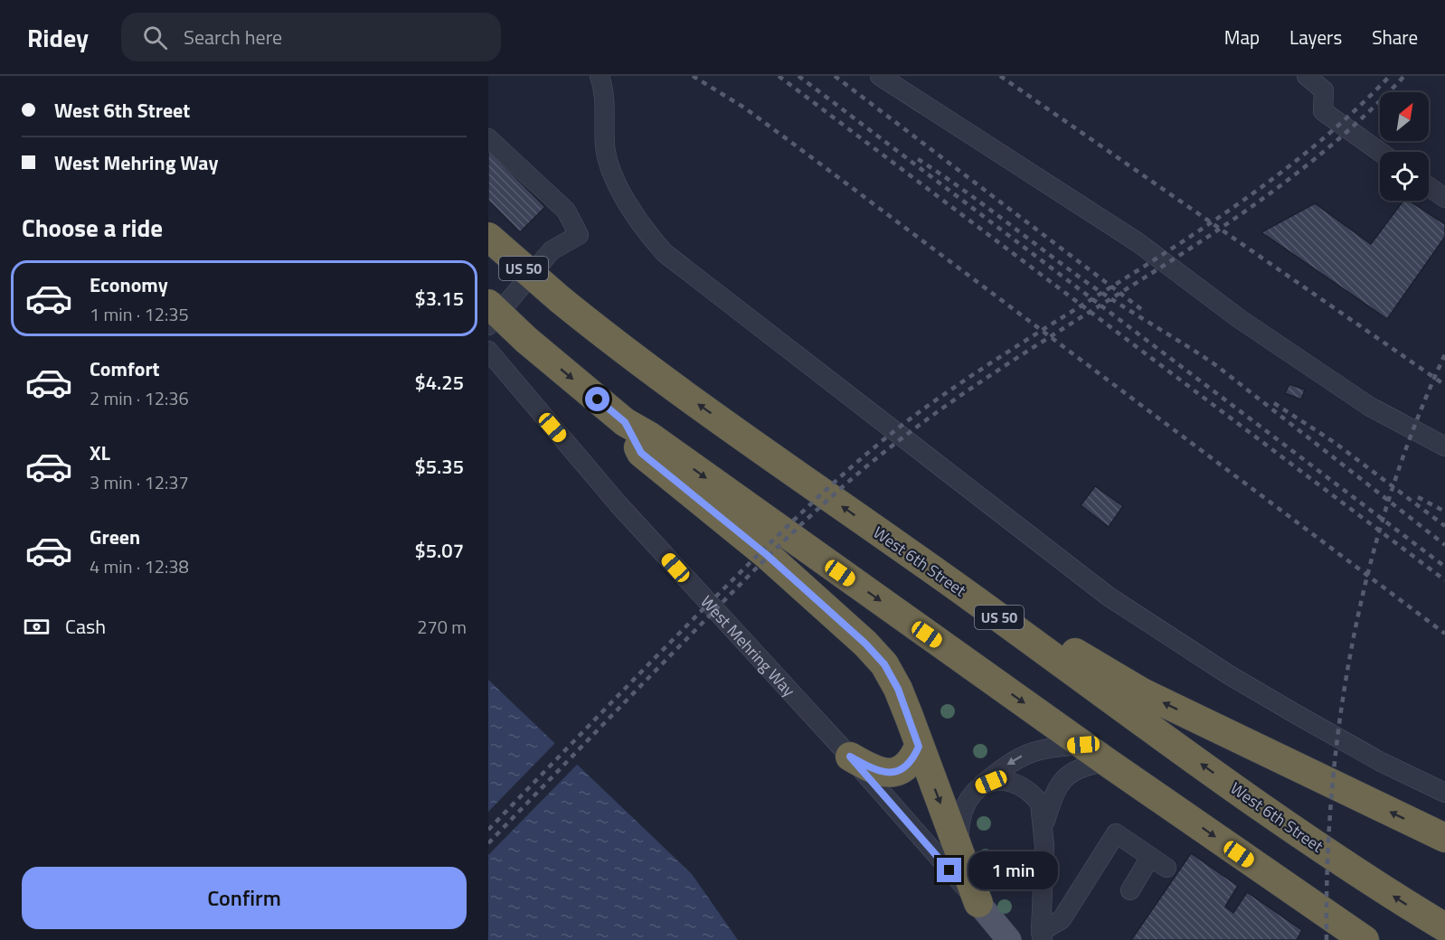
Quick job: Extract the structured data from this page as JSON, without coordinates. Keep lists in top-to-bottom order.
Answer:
{
  "streets": {
    "highway": ["US 50", "West 6th Street"],
    "main road": ["West Mehring Way"]
  },
  "north": "top right",
  "page": {
    "header": "Ridey",
    "search": "Search here",
    "nav": ["Map", "Layers", "Share"],
    "banner": ["West 6th Street", "West Mehring Way"],
    "heading": "Choose a ride",
    "list": [
      {
        "name": "Economy",
        "note": "1 min · 12:35",
        "value": "$3.15"
      },
      {
        "name": "Comfort",
        "note": "2 min · 12:36",
        "value": "$4.25"
      },
      {
        "name": "XL",
        "note": "3 min · 12:37",
        "value": "$5.35"
      },
      {
        "name": "Green",
        "note": "4 min · 12:38",
        "value": "$5.07"
      }
    ],
    "pay": ["Cash", "270 m"],
    "bubble": "1 min",
    "buttons": "Confirm"
  }
}
